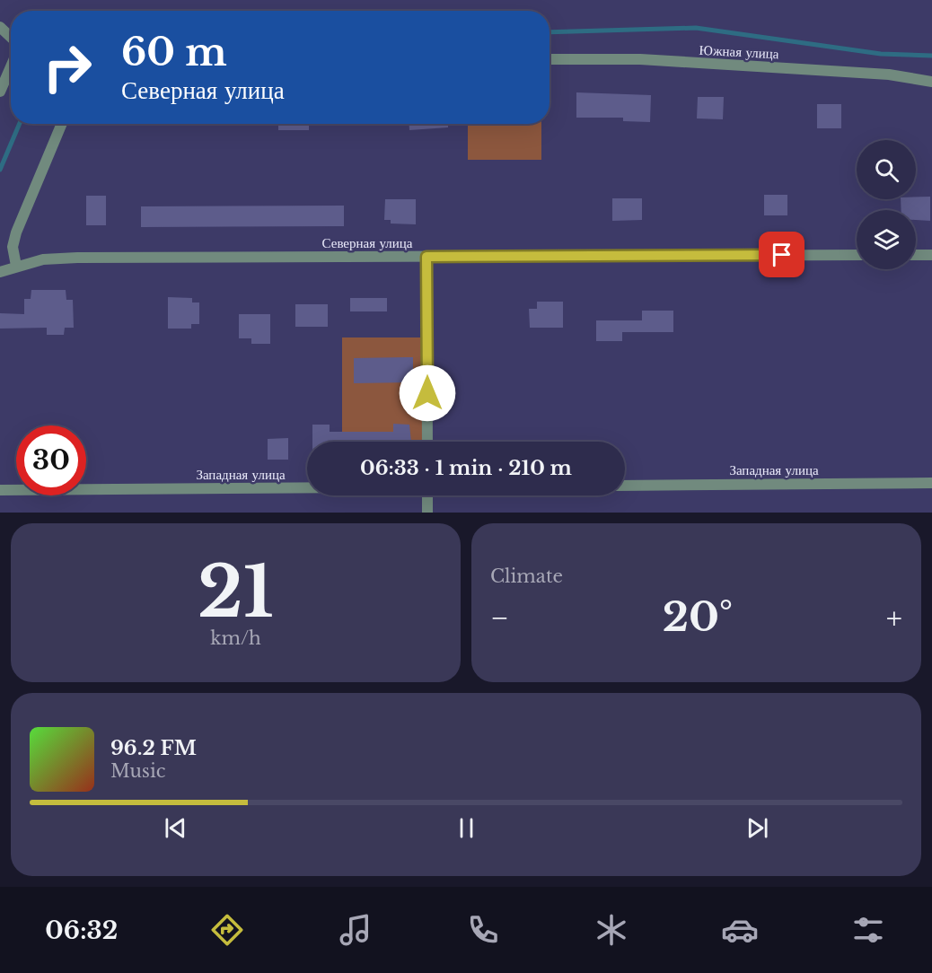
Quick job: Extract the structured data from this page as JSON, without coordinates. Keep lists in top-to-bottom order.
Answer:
{
  "streets": {
    "street": ["Южная улица", "Северная улица", "Западная улица"]
  },
  "page": {
    "turn": ["60 m", "Северная улица"],
    "limit": "30",
    "trip": "06:33 · 1 min · 210 m",
    "tile": [
      ["21", "km/h"],
      "Climate"
    ],
    "heat": ["−", "20°", "+"],
    "song": ["96.2 FM", "Music"],
    "tabs": "06:32"
  }
}
